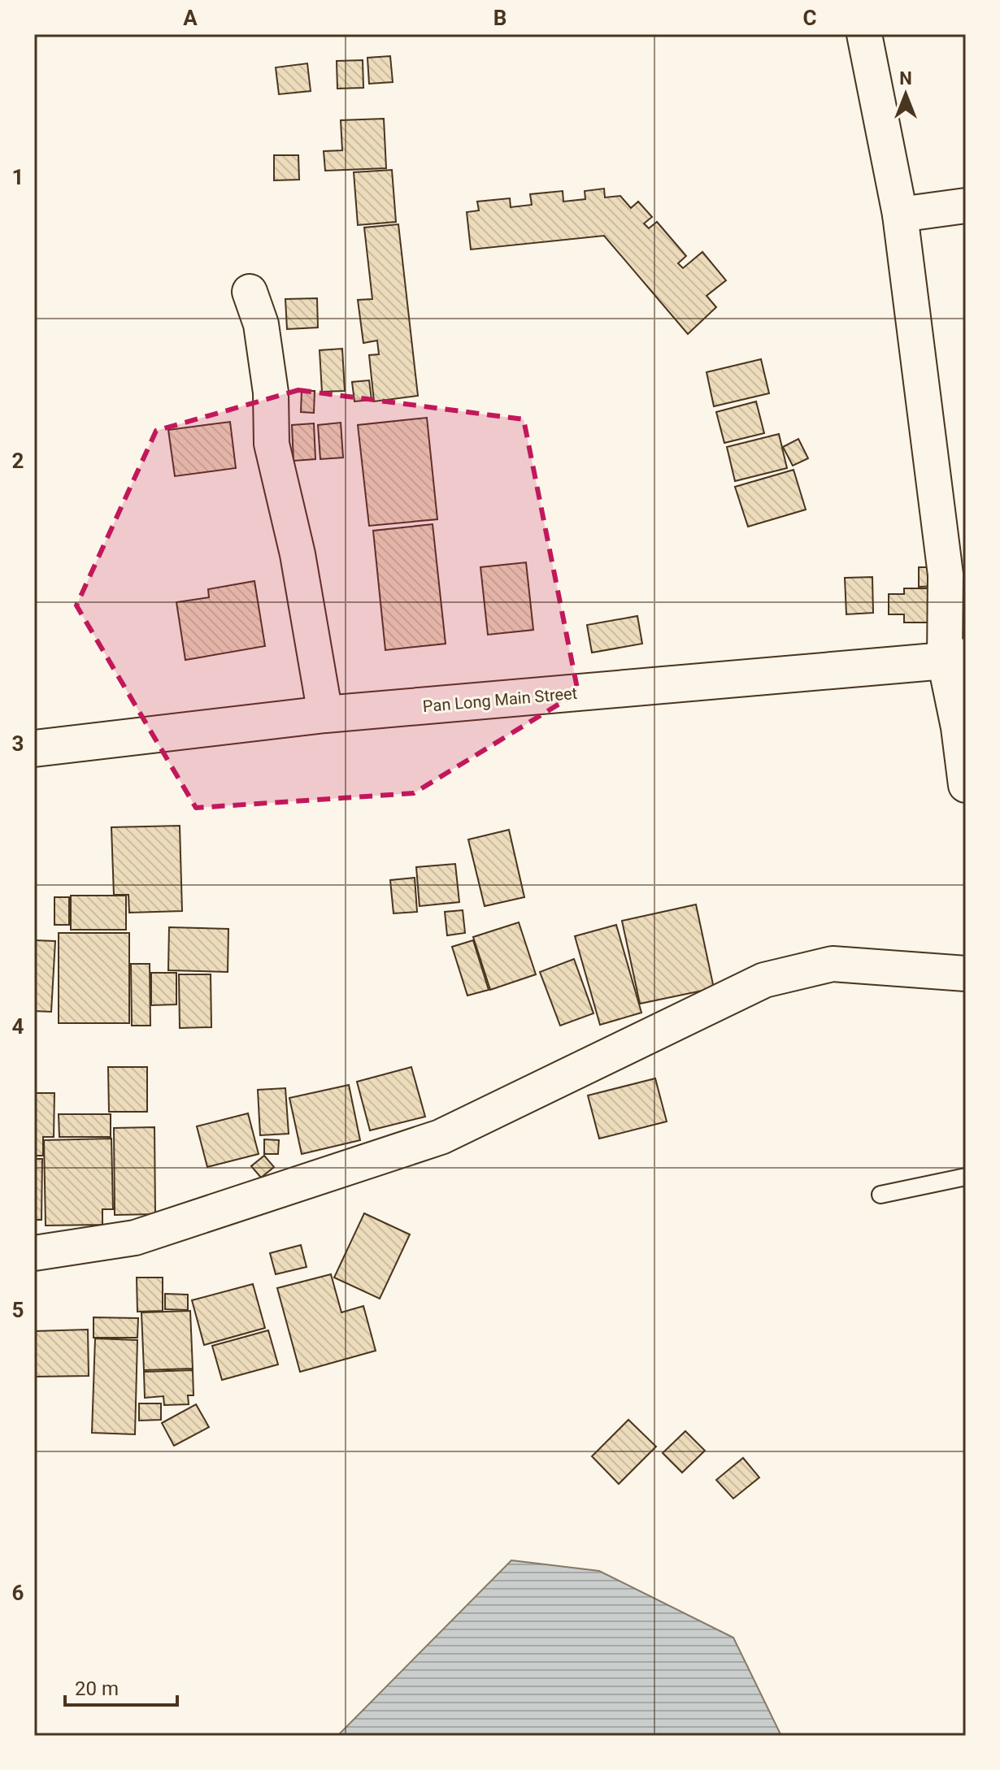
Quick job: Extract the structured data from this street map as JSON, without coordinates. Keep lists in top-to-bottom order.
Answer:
{
  "streets": {
    "street": ["Pan Long Main Street"]
  },
  "scale_bar": "20 m",
  "north": "top",
  "grid": {
    "columns": ["A", "B", "C"],
    "rows": [
      "1",
      "2",
      "3",
      "4",
      "5",
      "6"
    ]
  }
}
